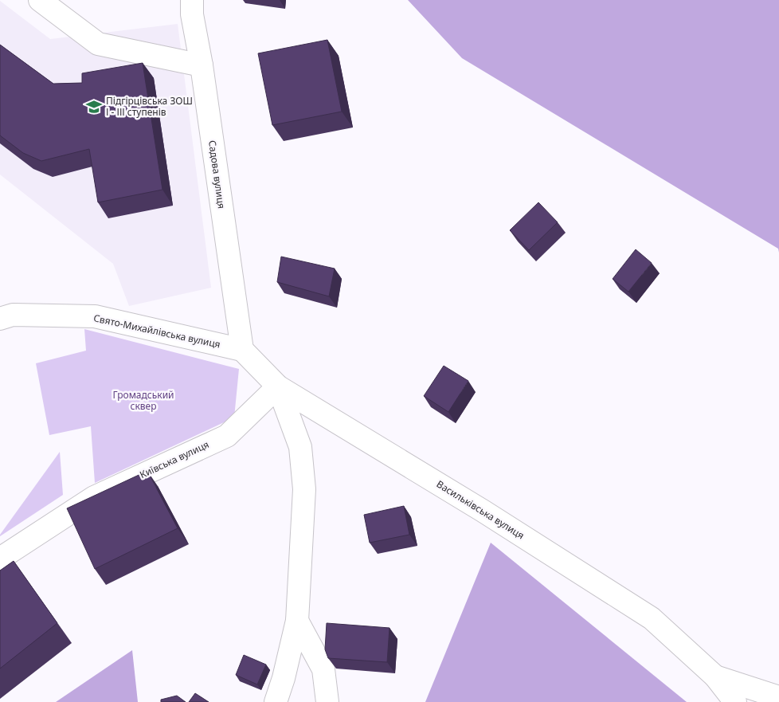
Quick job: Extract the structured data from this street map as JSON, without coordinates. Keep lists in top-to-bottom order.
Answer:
{
  "streets": {
    "street": [
      "Садова вулиця",
      "Свято-Михайлівська вулиця",
      "Київська вулиця",
      "Васильківська вулиця"
    ]
  },
  "crossings": [
    ["Садова вулиця", "Свято-Михайлівська вулиця"],
    ["Садова вулиця", "Васильківська вулиця"],
    ["Свято-Михайлівська вулиця", "Васильківська вулиця"],
    ["Київська вулиця", "Васильківська вулиця"]
  ],
  "parks": ["Громадський сквер"],
  "places": {
    "school or university": ["Підгірцівська ЗОШ І - ІІІ ступенів"]
  }
}
